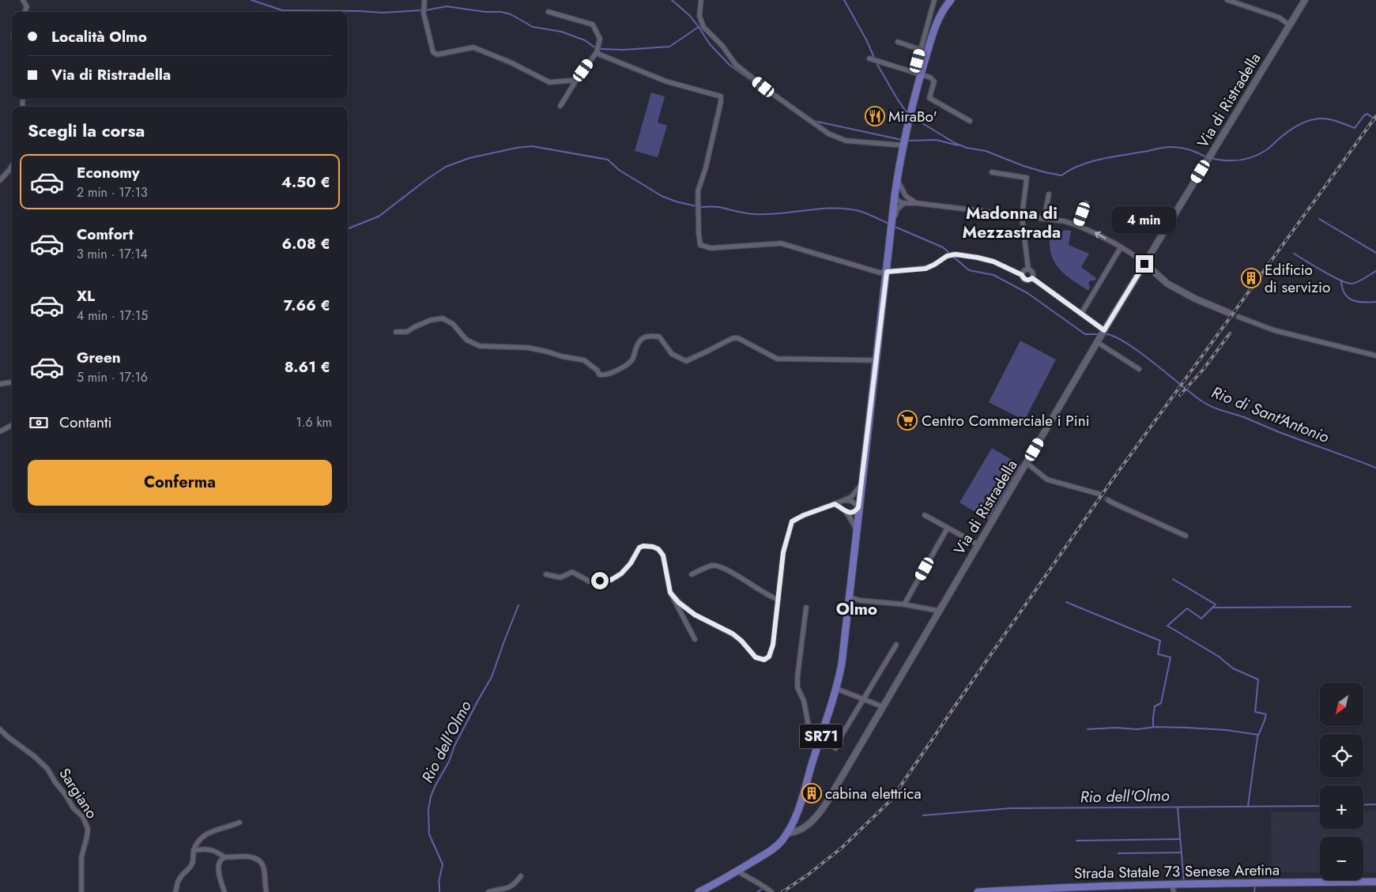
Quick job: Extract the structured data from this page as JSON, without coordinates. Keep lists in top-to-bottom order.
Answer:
{
  "streets": {
    "main road": ["SR71", "Strada Statale 73 Senese Aretina"],
    "street": ["Via di Ristradella", "Sargiano"]
  },
  "crossings": [
    ["Via di Ristradella", "SR71"]
  ],
  "districts": ["Madonna di Mezzastrada", "Olmo"],
  "water": ["Rio di Sant'Antonio", "Rio dell'Olmo"],
  "places": {
    "restaurant": ["MiraBo'"],
    "building": ["Edificio di servizio", "cabina elettrica"],
    "supermarket": ["Centro Commerciale i Pini"]
  },
  "north": "bottom left",
  "page": {
    "banner": ["Località Olmo", "Via di Ristradella"],
    "heading": "Scegli la corsa",
    "list": [
      {
        "name": "Economy",
        "note": "2 min · 17:13",
        "value": "4.50 €"
      },
      {
        "name": "Comfort",
        "note": "3 min · 17:14",
        "value": "6.08 €"
      },
      {
        "name": "XL",
        "note": "4 min · 17:15",
        "value": "7.66 €"
      },
      {
        "name": "Green",
        "note": "5 min · 17:16",
        "value": "8.61 €"
      }
    ],
    "bubble": "4 min",
    "pay": ["Contanti", "1.6 km"],
    "buttons": "Conferma",
    "map_buttons": ["+", "−"]
  }
}
